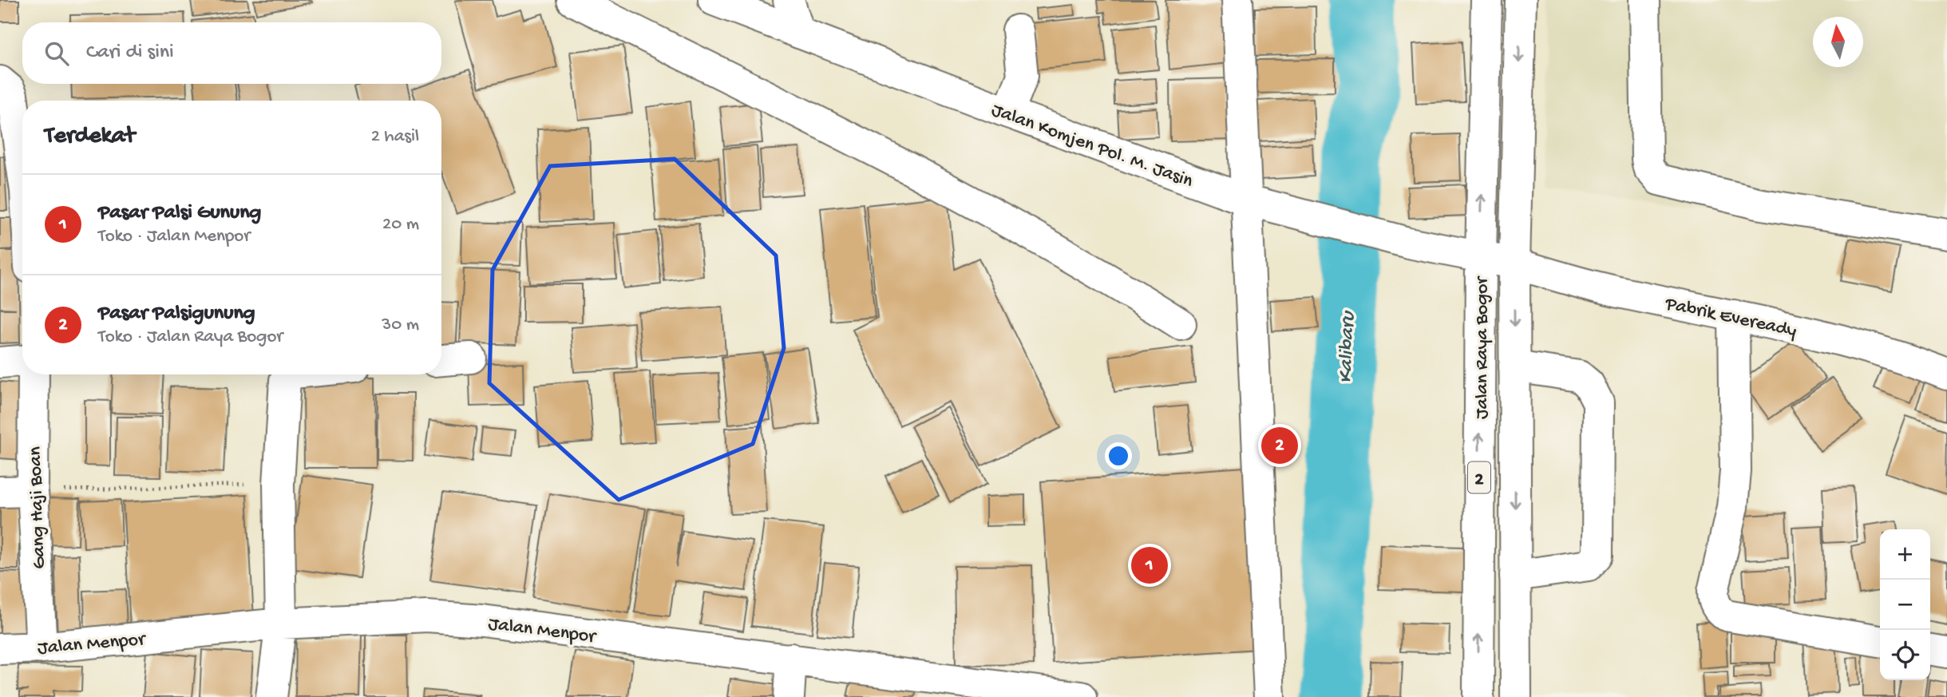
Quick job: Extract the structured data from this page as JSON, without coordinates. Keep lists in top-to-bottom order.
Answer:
{
  "streets": {
    "main road": [
      "Jalan Komjen Pol. M. Jasin",
      "Pabrik Eveready",
      "Jalan Raya Bogor",
      "2",
      "Gang Haji Boan",
      "Jalan Menpor"
    ]
  },
  "crossings": [
    ["Jalan Komjen Pol. M. Jasin", "Pabrik Eveready"],
    ["Jalan Komjen Pol. M. Jasin", "Jalan Raya Bogor"],
    ["Pabrik Eveready", "Jalan Raya Bogor"],
    ["Gang Haji Boan", "Jalan Menpor"]
  ],
  "water": ["Kalibaru"],
  "north": "top",
  "page": {
    "search": "Cari di sini",
    "heading": ["Terdekat", "2 hasil"],
    "list": [
      {
        "mark": "1",
        "name": "Pasar Palsi Gunung",
        "note": "Toko · Jalan Menpor",
        "value": "20 m"
      },
      {
        "mark": "2",
        "name": "Pasar Palsigunung",
        "note": "Toko · Jalan Raya Bogor",
        "value": "30 m"
      }
    ],
    "pins": ["2", "1"],
    "map_buttons": ["+", "−"]
  }
}
